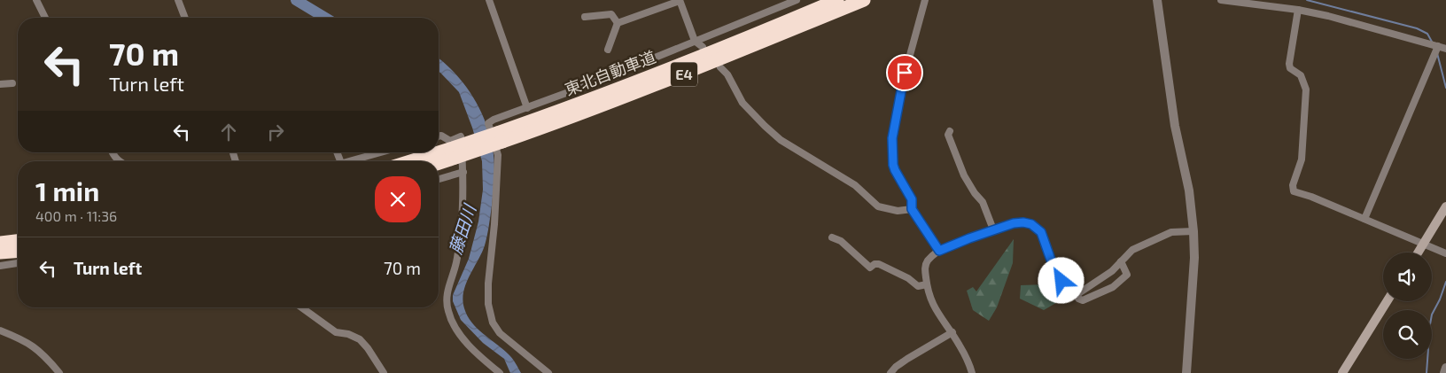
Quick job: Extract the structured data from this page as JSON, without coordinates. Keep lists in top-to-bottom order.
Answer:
{
  "streets": {
    "highway": ["東北自動車道", "E4"]
  },
  "water": ["藤田川"],
  "page": {
    "turn": ["70 m", "Turn left"],
    "heading": ["1 min", "400 m · 11:36"],
    "list": [
      {
        "name": "Turn left",
        "value": "70 m"
      }
    ]
  }
}
